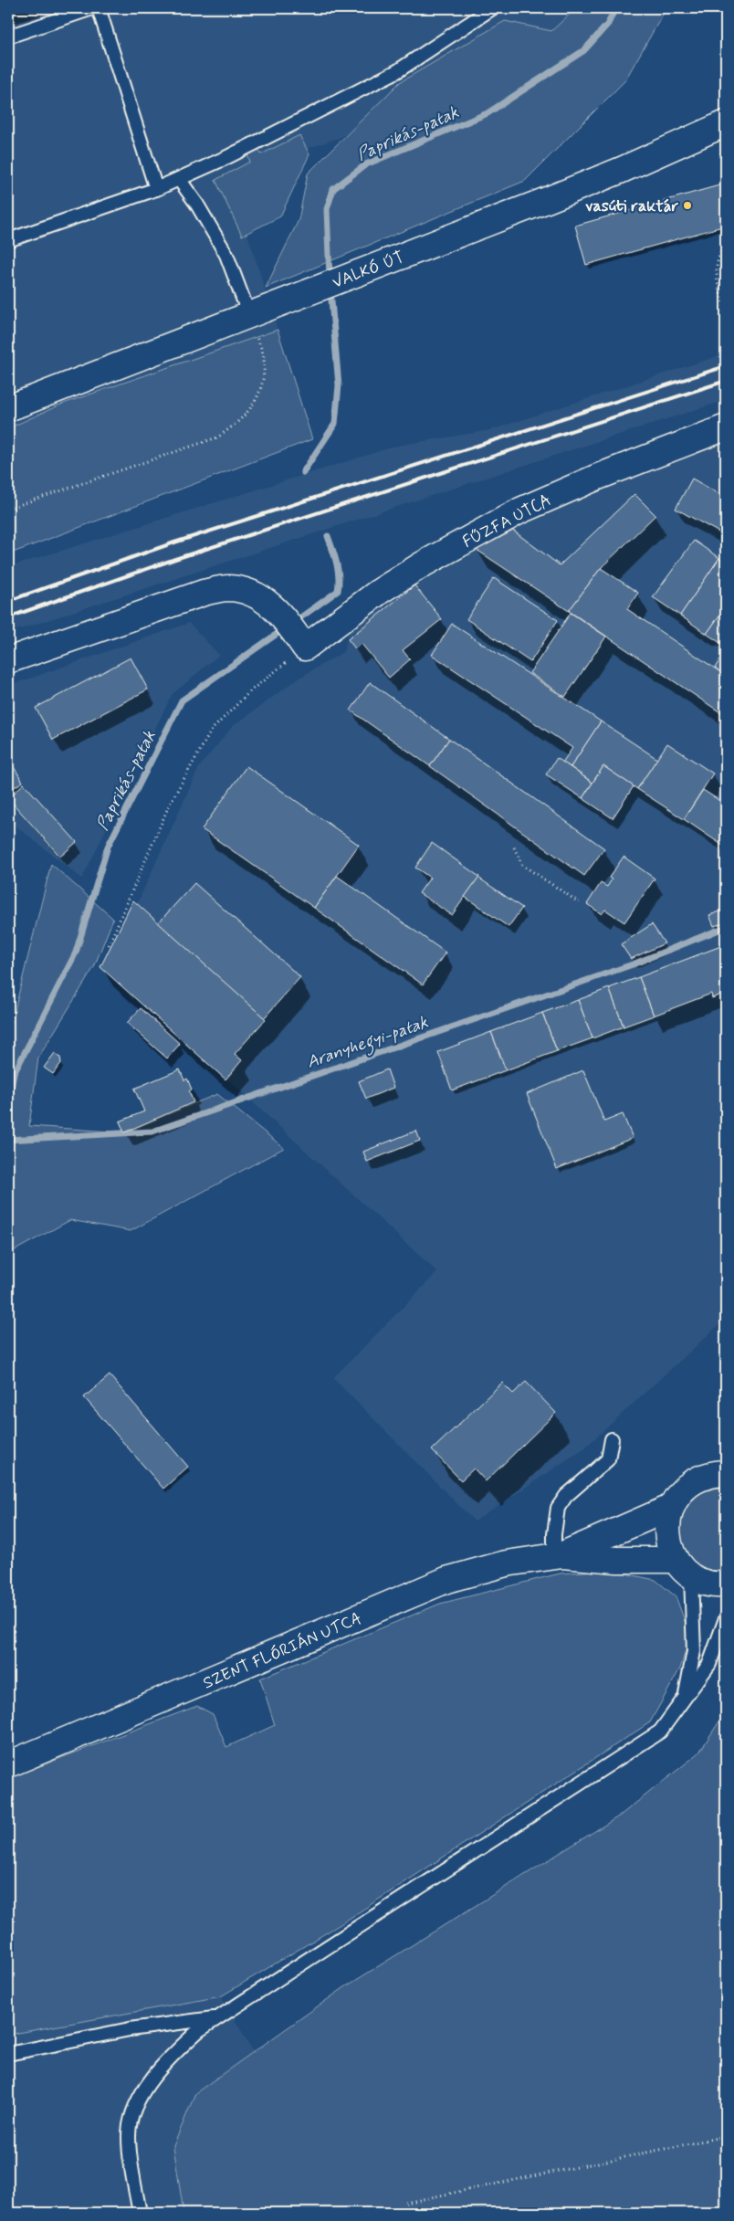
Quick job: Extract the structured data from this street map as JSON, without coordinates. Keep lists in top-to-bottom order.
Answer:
{
  "streets": {
    "street": ["VALKÓ ÚT", "FŰZFA UTCA", "SZENT FLÓRIÁN UTCA"]
  },
  "water": ["Paprikás-patak", "Aranyhegyi-patak"],
  "places": ["vasúti raktár"]
}
